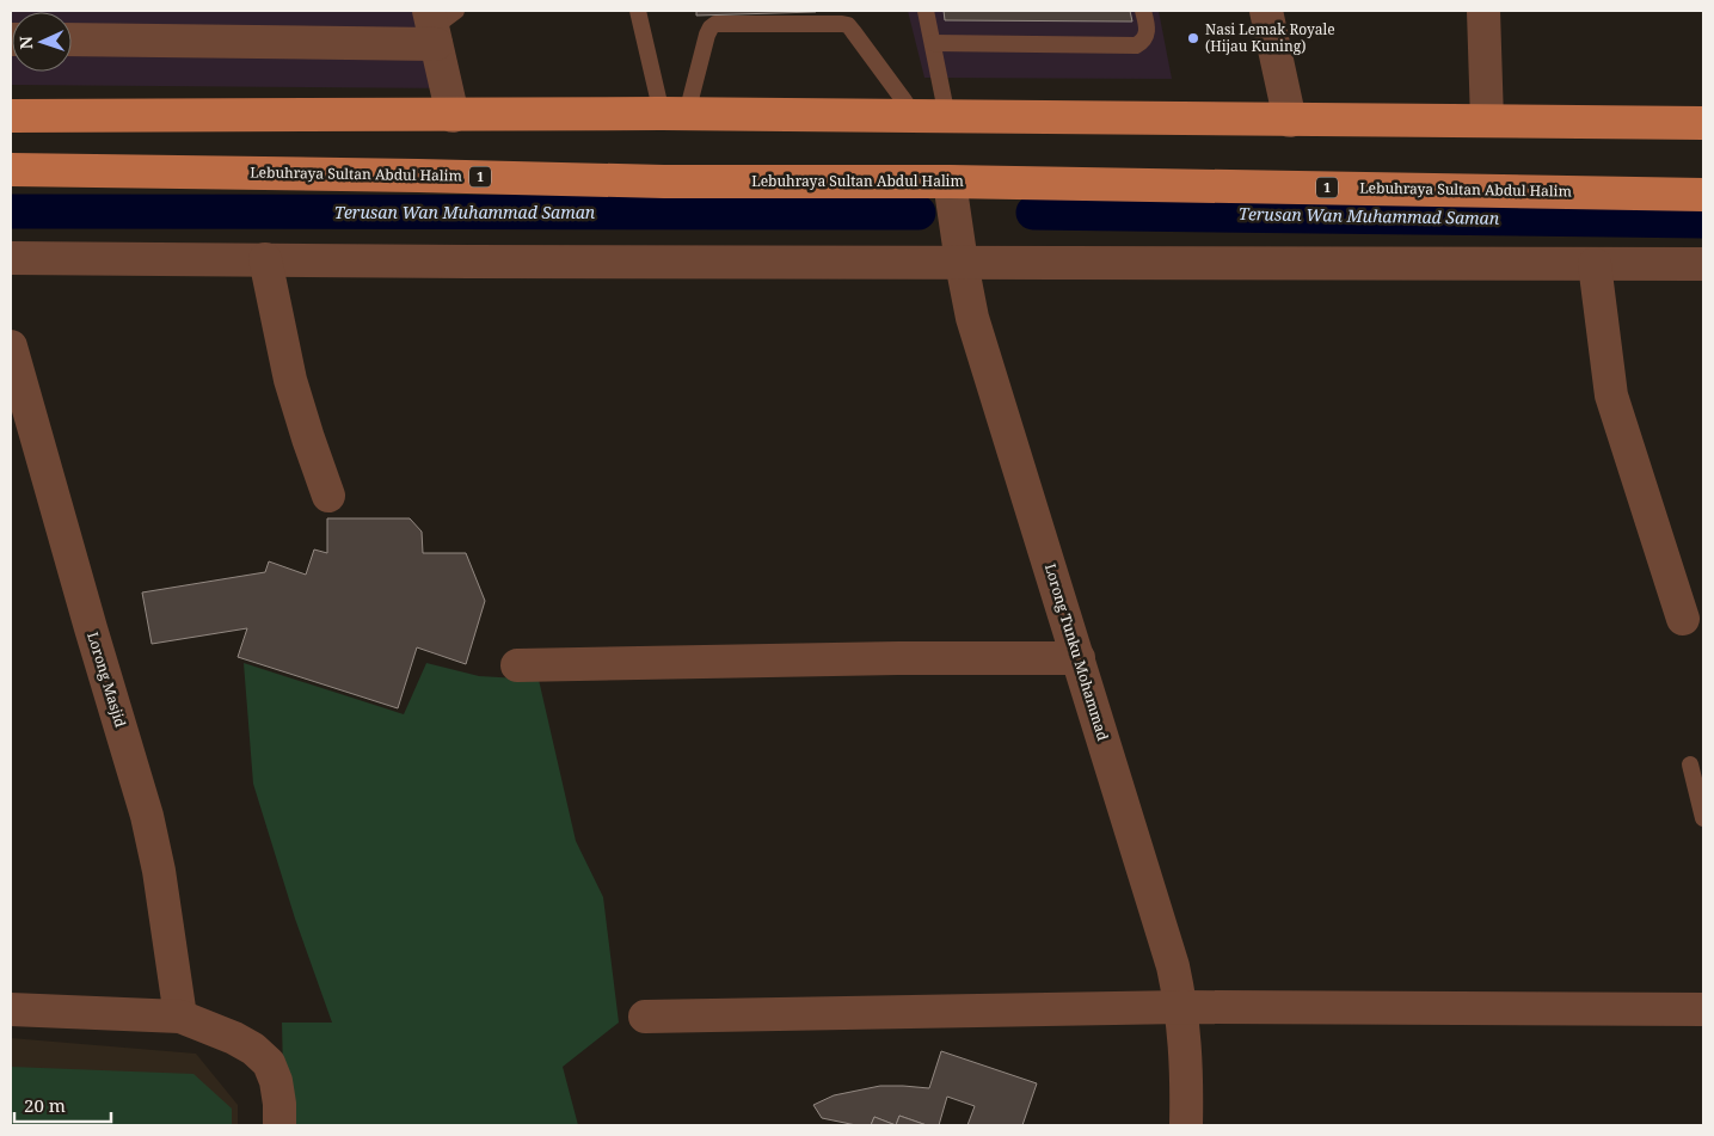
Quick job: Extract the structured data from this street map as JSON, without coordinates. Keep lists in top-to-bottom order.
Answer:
{
  "streets": {
    "main road": ["Lebuhraya Sultan Abdul Halim", "1"],
    "street": ["Lorong Tunku Mohammad", "Lorong Masjid"]
  },
  "crossings": [
    ["Lebuhraya Sultan Abdul Halim", "Lorong Tunku Mohammad"]
  ],
  "water": ["Terusan Wan Muhammad Saman"],
  "places": ["Nasi Lemak Royale (Hijau Kuning)"],
  "scale_bar": "20 m",
  "north": "left"
}
